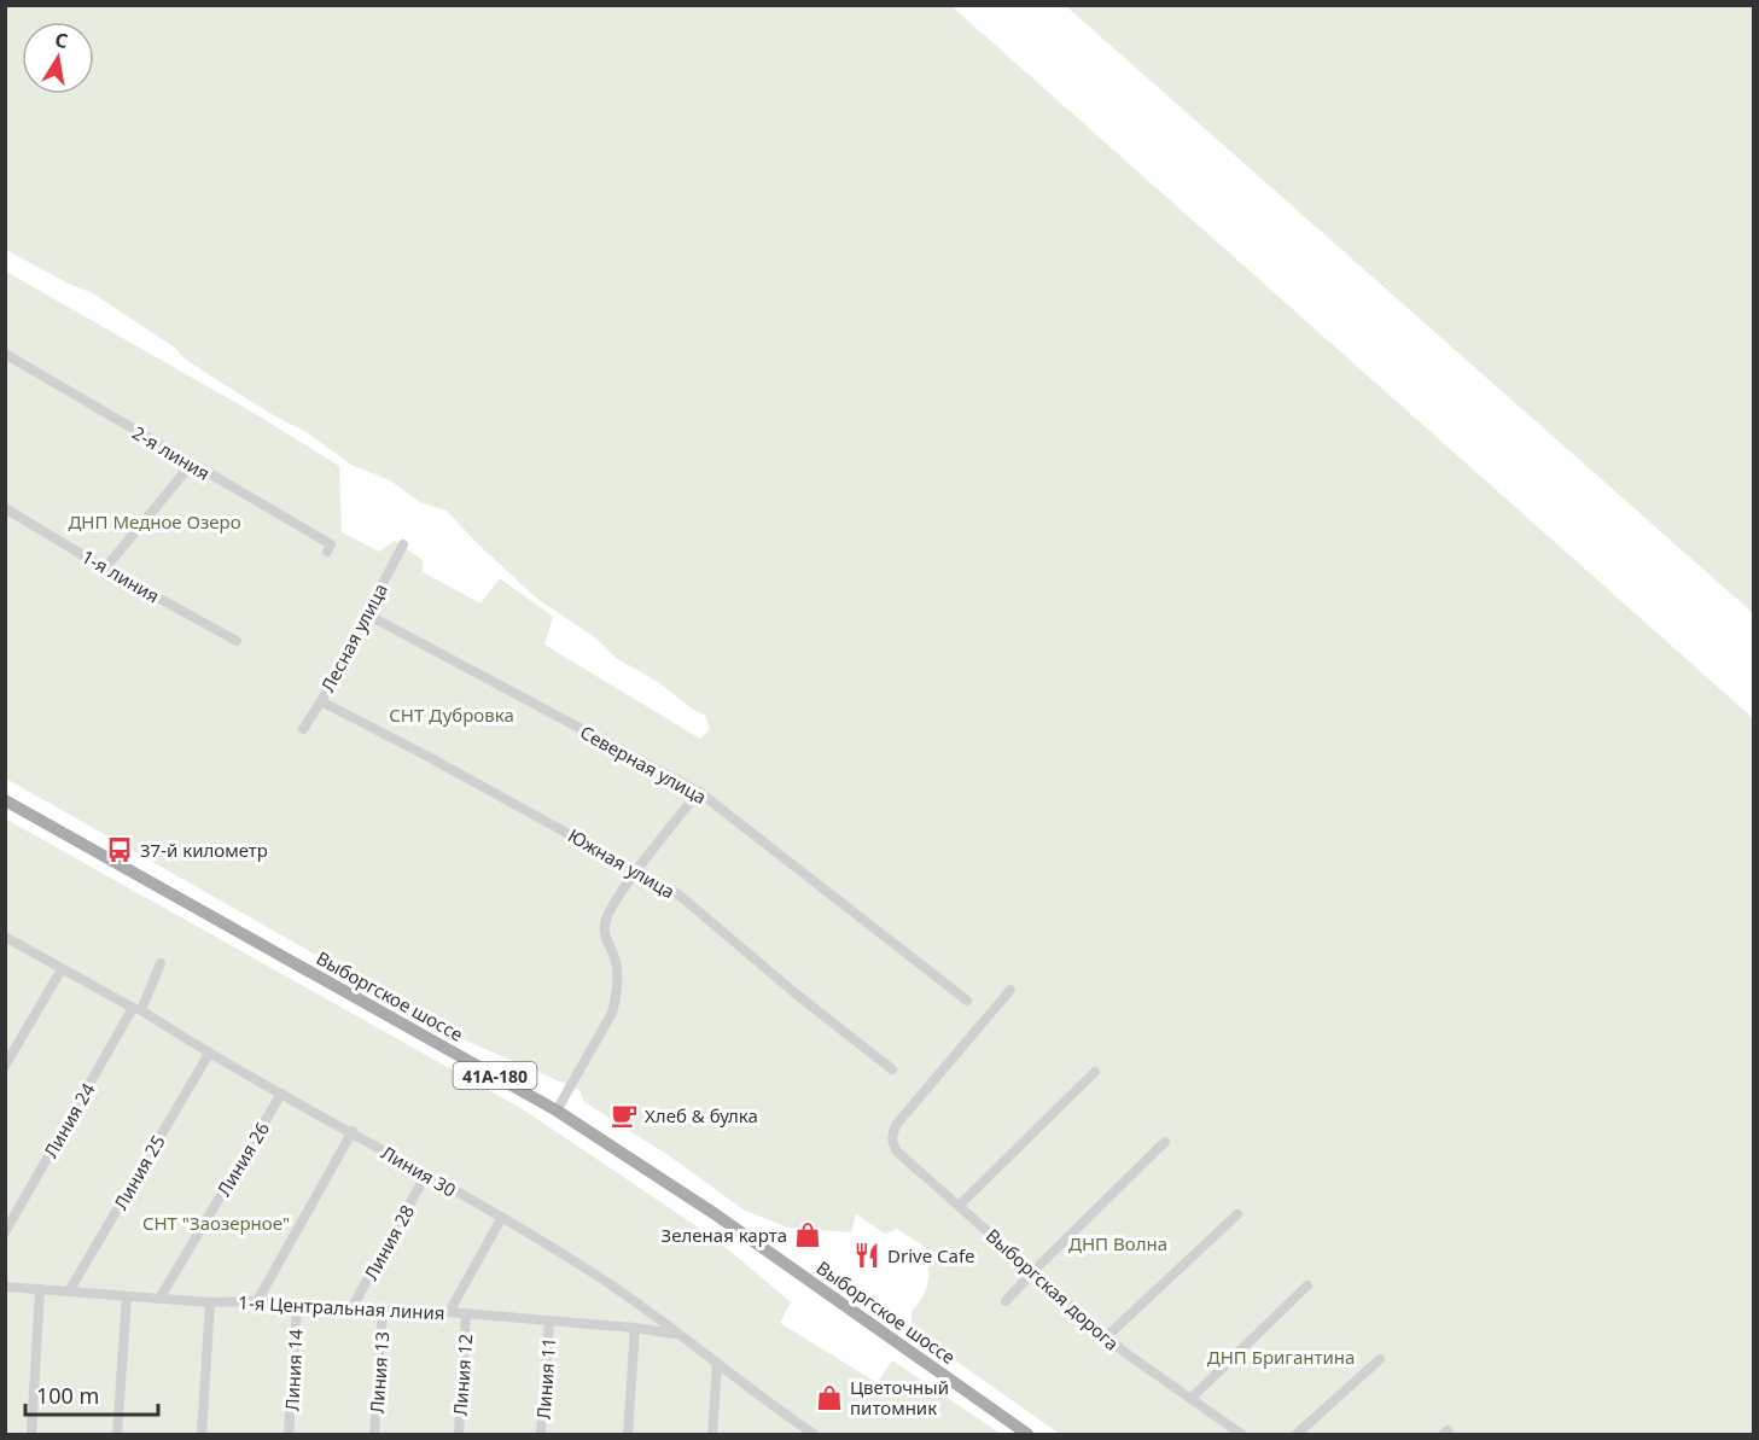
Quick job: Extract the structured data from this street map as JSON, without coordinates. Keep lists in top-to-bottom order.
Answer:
{
  "streets": {
    "main road": ["Выборгское шоссе", "41А-180"],
    "street": [
      "2-я линия",
      "1-я линия",
      "Лесная улица",
      "Северная улица",
      "Южная улица",
      "Линия 24",
      "Линия 26",
      "Линия 30",
      "Линия 25",
      "Линия 28",
      "Выборгская дорога",
      "1-я Центральная линия",
      "Линия 14",
      "Линия 13",
      "Линия 12",
      "Линия 11"
    ]
  },
  "crossings": [
    ["Лесная улица", "Северная улица"],
    ["Лесная улица", "Южная улица"],
    ["Линия 24", "Линия 30"],
    ["Линия 26", "Линия 30"],
    ["Линия 26", "1-я Центральная линия"],
    ["Линия 30", "Линия 25"],
    ["Линия 30", "Линия 28"],
    ["Линия 30", "1-я Центральная линия"],
    ["Линия 25", "1-я Центральная линия"],
    ["Линия 28", "1-я Центральная линия"],
    ["1-я Центральная линия", "Линия 14"],
    ["1-я Центральная линия", "Линия 13"],
    ["1-я Центральная линия", "Линия 12"],
    ["1-я Центральная линия", "Линия 11"]
  ],
  "parks": [
    "ДНП Медное Озеро",
    "СНТ Дубровка",
    "СНТ \"Заозерное\"",
    "ДНП Волна",
    "ДНП Бригантина"
  ],
  "places": {
    "bus stop": ["37-й километр"],
    "cafe": ["Хлеб & булка"],
    "shop": ["Зеленая карта", "Цветочный питомник"],
    "restaurant": ["Drive Cafe"]
  },
  "scale_bar": "100 m",
  "north": "top"
}
